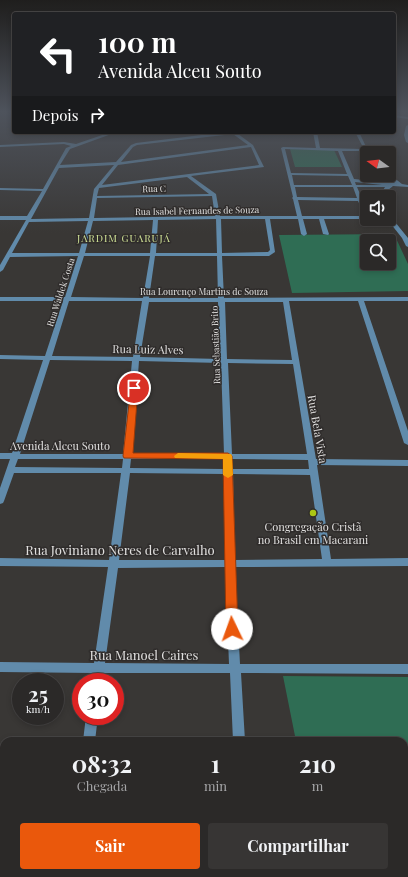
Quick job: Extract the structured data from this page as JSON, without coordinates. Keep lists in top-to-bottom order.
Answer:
{
  "streets": {
    "street": [
      "Rua C",
      "Rua Isabel Fernandes de Souza",
      "Rua Lourenço Martins de Souza",
      "Rua Waldek Costa",
      "Rua Sebastião Brito",
      "Rua Luiz Alves",
      "Rua Bela Vista",
      "Avenida Alceu Souto",
      "Rua Joviniano Neres de Carvalho",
      "Rua Manoel Caires"
    ]
  },
  "crossings": [
    ["Rua C", "Rua Waldek Costa"],
    ["Rua C", "Rua Sebastião Brito"],
    ["Rua Isabel Fernandes de Souza", "Rua Waldek Costa"],
    ["Rua Isabel Fernandes de Souza", "Rua Sebastião Brito"],
    ["Rua Lourenço Martins de Souza", "Rua Waldek Costa"],
    ["Rua Lourenço Martins de Souza", "Rua Sebastião Brito"],
    ["Rua Lourenço Martins de Souza", "Rua Bela Vista"],
    ["Rua Waldek Costa", "Rua Luiz Alves"],
    ["Rua Waldek Costa", "Avenida Alceu Souto"],
    ["Rua Sebastião Brito", "Rua Luiz Alves"],
    ["Rua Sebastião Brito", "Avenida Alceu Souto"],
    ["Rua Sebastião Brito", "Rua Joviniano Neres de Carvalho"],
    ["Rua Sebastião Brito", "Rua Manoel Caires"],
    ["Rua Luiz Alves", "Rua Bela Vista"],
    ["Rua Bela Vista", "Avenida Alceu Souto"],
    ["Rua Bela Vista", "Rua Joviniano Neres de Carvalho"]
  ],
  "districts": ["JARDIM GUARUJÁ"],
  "places": ["Congregação Cristã no Brasil em Macarani"],
  "north": "left",
  "page": {
    "turn": ["100 m", "Avenida Alceu Souto"],
    "then": "Depois",
    "speed": "25 km/h",
    "limit": "30",
    "eta": [
      "08:32",
      "Chegada",
      "1",
      "min",
      "210",
      "m"
    ],
    "buttons": ["Sair", "Compartilhar"]
  }
}
